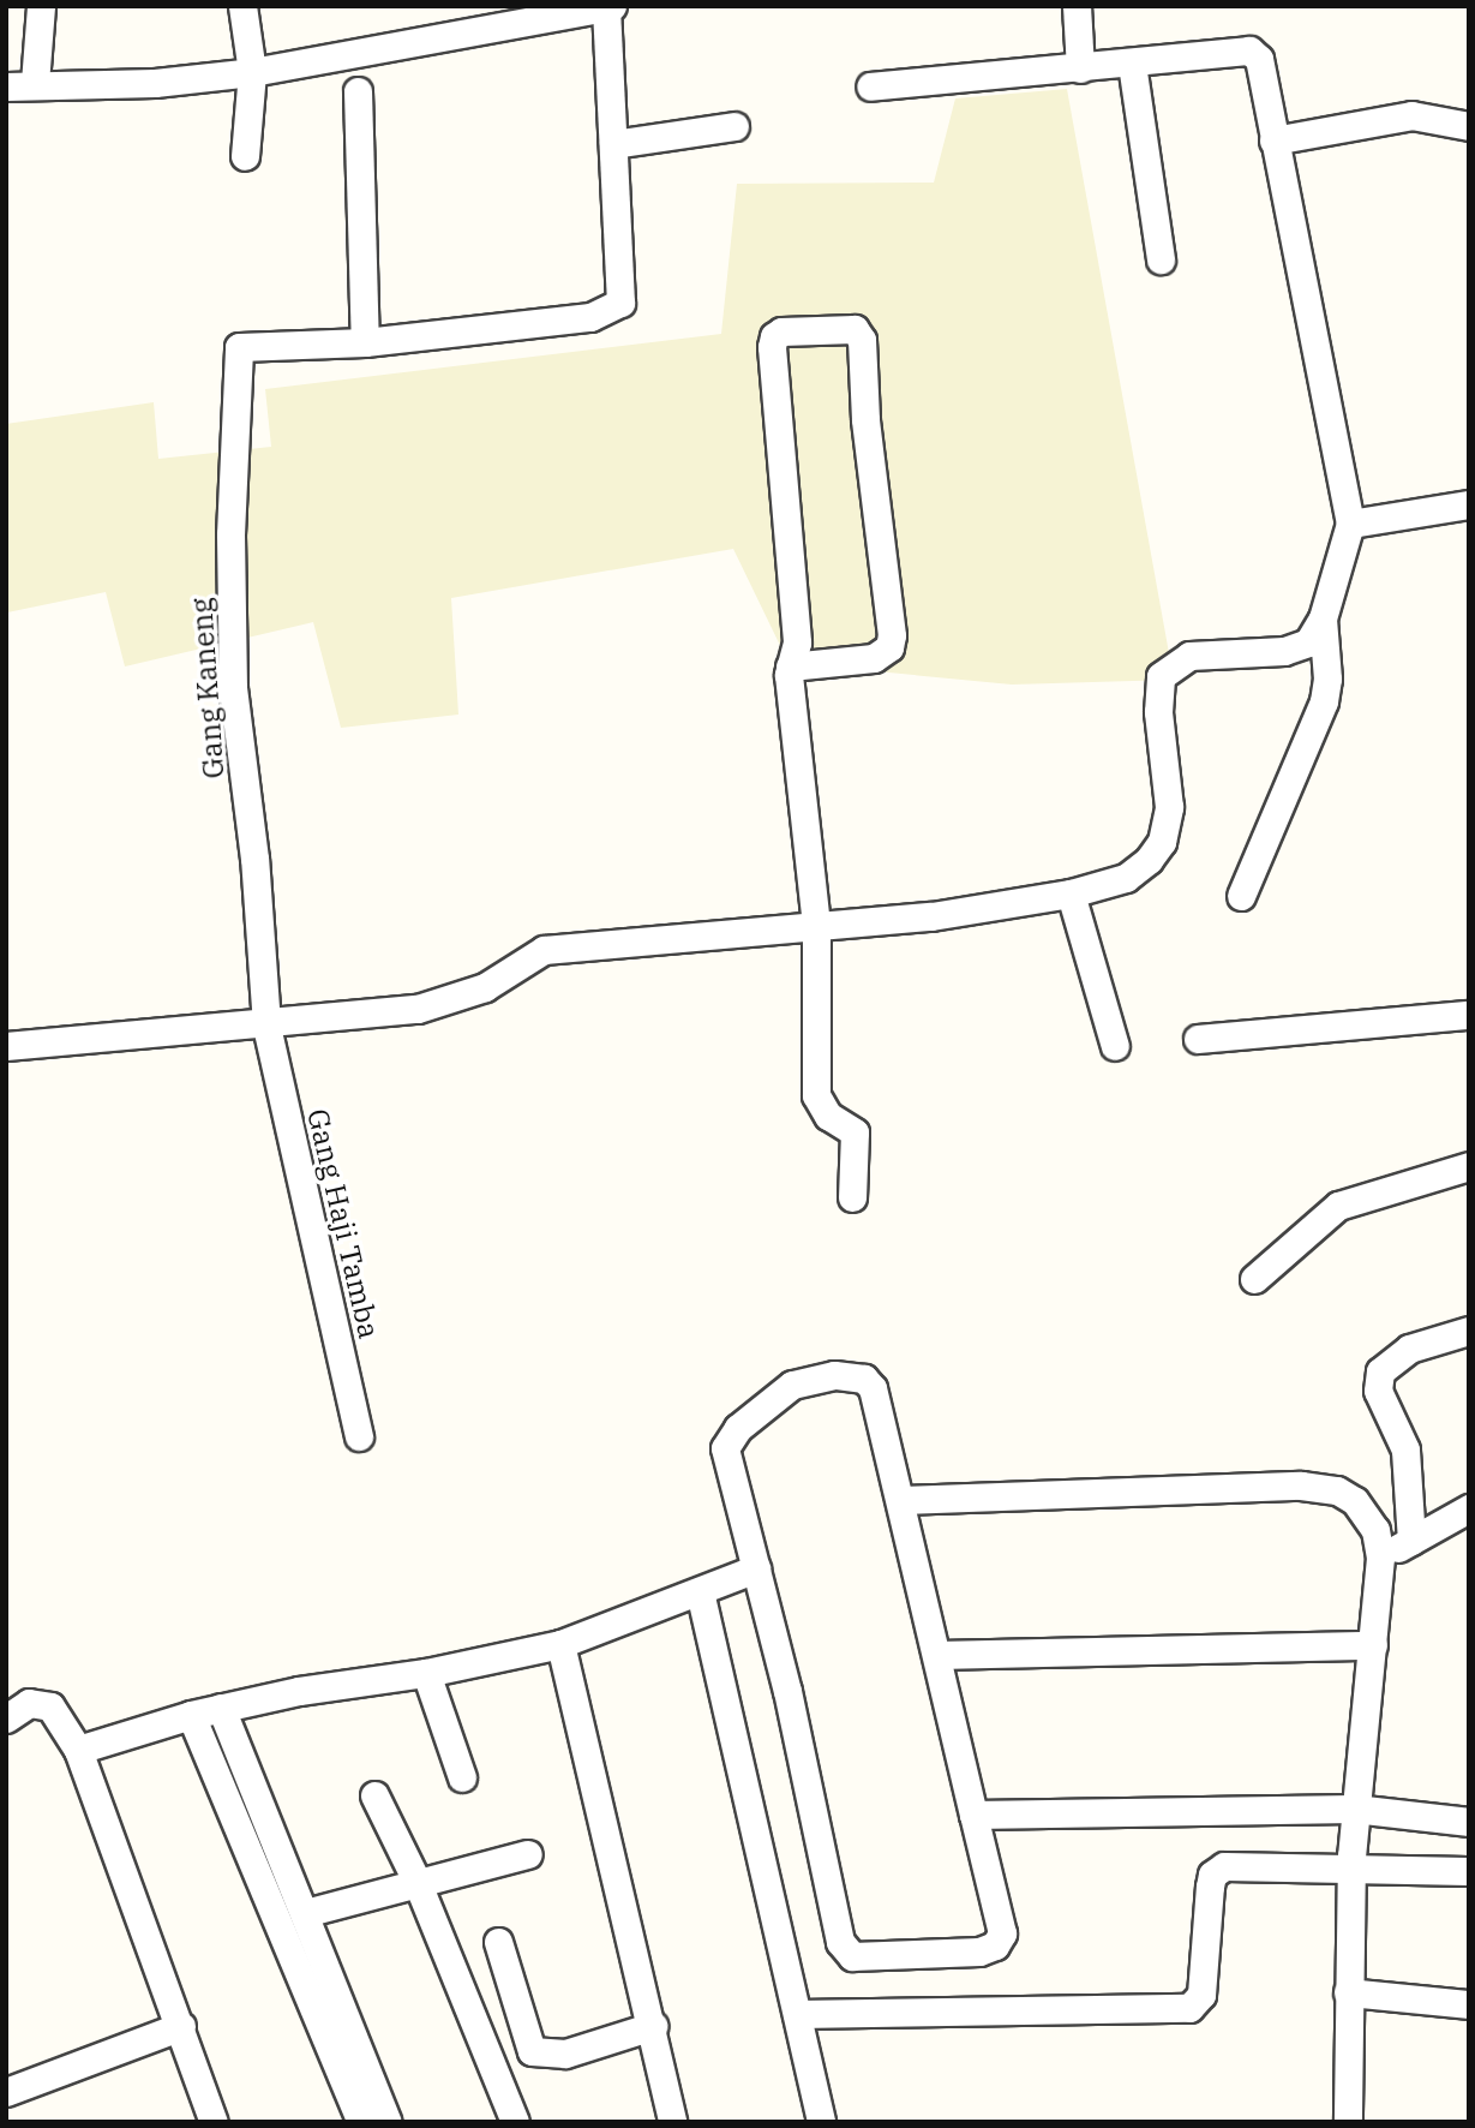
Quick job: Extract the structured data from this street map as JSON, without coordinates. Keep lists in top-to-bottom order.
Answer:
{
  "streets": {
    "street": ["Gang Kaneng", "Gang Haji Tamba"]
  },
  "crossings": [
    ["Gang Kaneng", "Gang Haji Tamba"]
  ]
}
